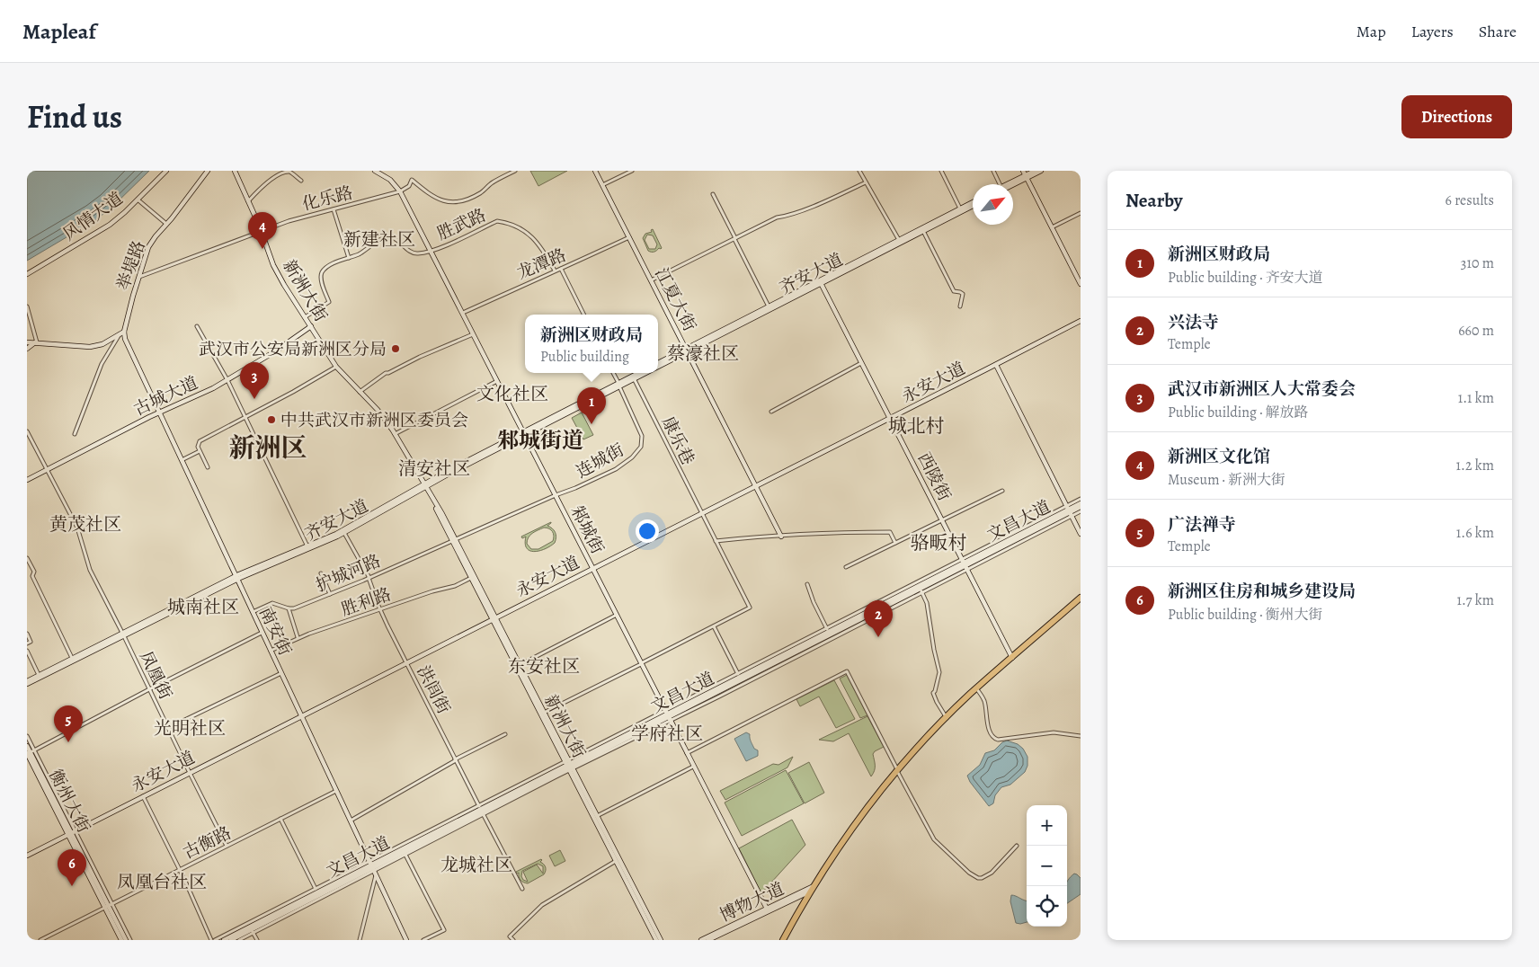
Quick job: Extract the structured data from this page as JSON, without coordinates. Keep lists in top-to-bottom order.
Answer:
{
  "streets": {
    "main road": [
      "风情大道",
      "举堤路",
      "齐安大道",
      "新洲大街",
      "江夏大街",
      "永安大道",
      "古城大道",
      "西陵街",
      "文昌大道",
      "邾城街",
      "南安街",
      "衡州大街",
      "博物大道"
    ],
    "street": [
      "化乐路",
      "胜武路",
      "龙潭路",
      "康乐巷",
      "连城街",
      "护城河路",
      "胜利路",
      "凤凰街",
      "洪闾街",
      "古衡路"
    ]
  },
  "crossings": [
    ["化乐路", "举堤路"],
    ["化乐路", "新洲大街"],
    ["化乐路", "邾城街"],
    ["胜武路", "龙潭路"],
    ["胜武路", "新洲大街"],
    ["胜武路", "邾城街"],
    ["龙潭路", "江夏大街"],
    ["龙潭路", "邾城街"],
    ["举堤路", "南安街"],
    ["齐安大道", "新洲大街"],
    ["齐安大道", "江夏大街"],
    ["齐安大道", "康乐巷"],
    ["齐安大道", "连城街"],
    ["齐安大道", "西陵街"],
    ["齐安大道", "邾城街"],
    ["齐安大道", "南安街"],
    ["齐安大道", "凤凰街"],
    ["齐安大道", "洪闾街"],
    ["新洲大街", "永安大道"],
    ["新洲大街", "古城大道"],
    ["新洲大街", "连城街"],
    ["新洲大街", "文昌大道"],
    ["新洲大街", "护城河路"],
    ["新洲大街", "胜利路"],
    ["江夏大街", "永安大道"],
    ["永安大道", "康乐巷"],
    ["永安大道", "西陵街"],
    ["永安大道", "邾城街"],
    ["永安大道", "南安街"],
    ["永安大道", "凤凰街"],
    ["永安大道", "洪闾街"],
    ["永安大道", "衡州大街"],
    ["古城大道", "南安街"],
    ["古城大道", "凤凰街"],
    ["连城街", "邾城街"],
    ["连城街", "护城河路"],
    ["西陵街", "文昌大道"],
    ["文昌大道", "邾城街"],
    ["文昌大道", "南安街"],
    ["文昌大道", "洪闾街"],
    ["邾城街", "博物大道"],
    ["护城河路", "南安街"],
    ["护城河路", "洪闾街"],
    ["胜利路", "南安街"],
    ["胜利路", "洪闾街"],
    ["南安街", "古衡路"],
    ["凤凰街", "古衡路"],
    ["衡州大街", "古衡路"]
  ],
  "districts": [
    "新建社区",
    "蔡濠社区",
    "文化社区",
    "城北村",
    "邾城街道",
    "新洲区",
    "清安社区",
    "黄茂社区",
    "骆畈村",
    "城南社区",
    "东安社区",
    "光明社区",
    "学府社区",
    "龙城社区",
    "凤凰台社区"
  ],
  "places": ["武汉市公安局新洲区分局", "中共武汉市新洲区委员会"],
  "north": "top right",
  "page": {
    "header": "Mapleaf",
    "nav": ["Map", "Layers", "Share"],
    "title": "Find us",
    "buttons": "Directions",
    "heading": ["Nearby", "6 results"],
    "pins": [
      "4",
      "3",
      "1",
      "2",
      "5",
      "6"
    ],
    "list": [
      {
        "mark": "1",
        "name": "新洲区财政局",
        "note": "Public building · 齐安大道",
        "value": "310 m"
      },
      {
        "mark": "2",
        "name": "兴法寺",
        "note": "Temple",
        "value": "660 m"
      },
      {
        "mark": "3",
        "name": "武汉市新洲区人大常委会",
        "note": "Public building · 解放路",
        "value": "1.1 km"
      },
      {
        "mark": "4",
        "name": "新洲区文化馆",
        "note": "Museum · 新洲大街",
        "value": "1.2 km"
      },
      {
        "mark": "5",
        "name": "广法禅寺",
        "note": "Temple",
        "value": "1.6 km"
      },
      {
        "mark": "6",
        "name": "新洲区住房和城乡建设局",
        "note": "Public building · 衡州大街",
        "value": "1.7 km"
      }
    ],
    "popup": ["新洲区财政局", "Public building"],
    "map_buttons": ["+", "−"]
  }
}
